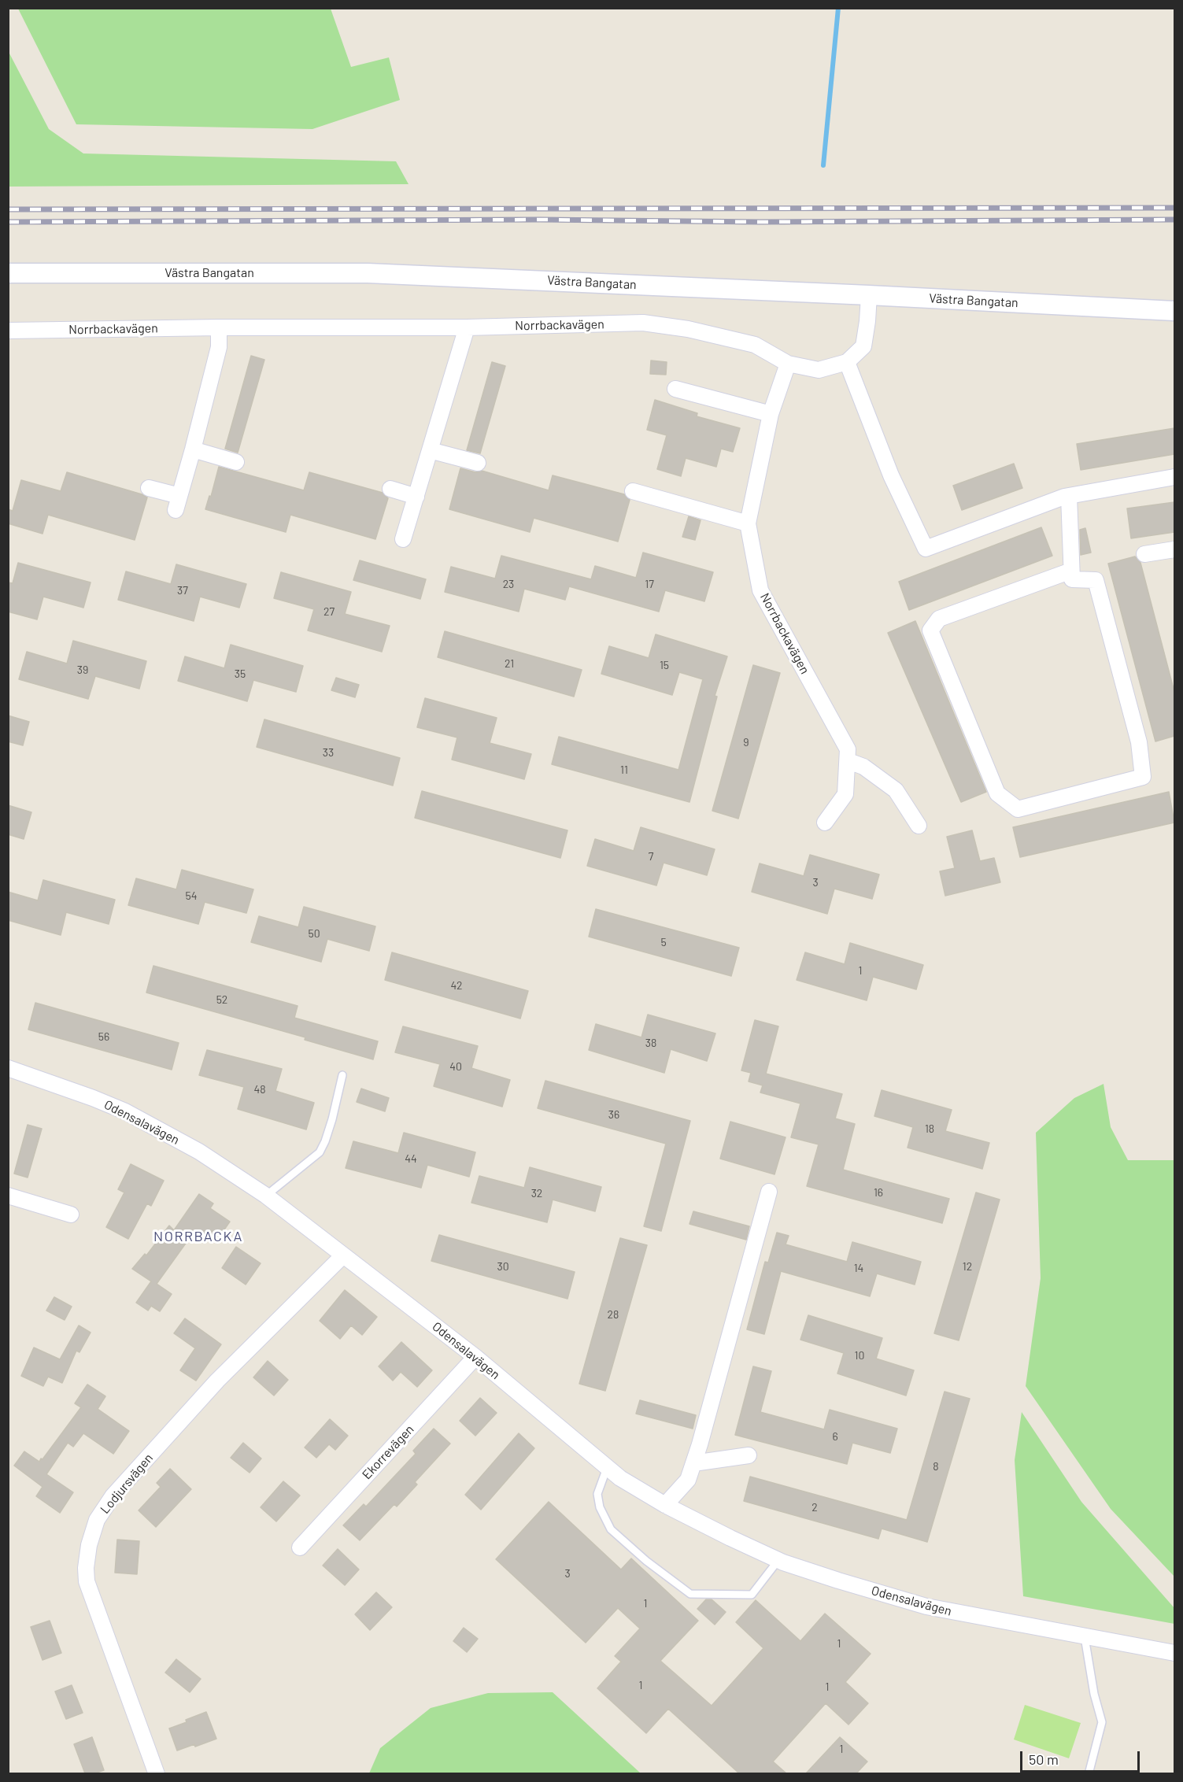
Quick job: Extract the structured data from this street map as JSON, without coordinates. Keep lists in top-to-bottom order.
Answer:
{
  "streets": {
    "street": [
      "Västra Bangatan",
      "Norrbackavägen",
      "Odensalavägen",
      "Ekorrevägen",
      "Lodjursvägen"
    ]
  },
  "crossings": [
    ["Odensalavägen", "Ekorrevägen"],
    ["Odensalavägen", "Lodjursvägen"]
  ],
  "districts": ["NORRBACKA"],
  "house_numbers": [
    "23",
    "17",
    "37",
    "27",
    "21",
    "15",
    "39",
    "35",
    "9",
    "33",
    "11",
    "7",
    "3",
    "54",
    "50",
    "5",
    "1",
    "42",
    "52",
    "56",
    "38",
    "40",
    "48",
    "36",
    "18",
    "44",
    "16",
    "32",
    "30",
    "12",
    "14",
    "28",
    "10",
    "6",
    "8",
    "2",
    "3",
    "1",
    "1",
    "1",
    "1",
    "1"
  ],
  "scale_bar": "50 m"
}
